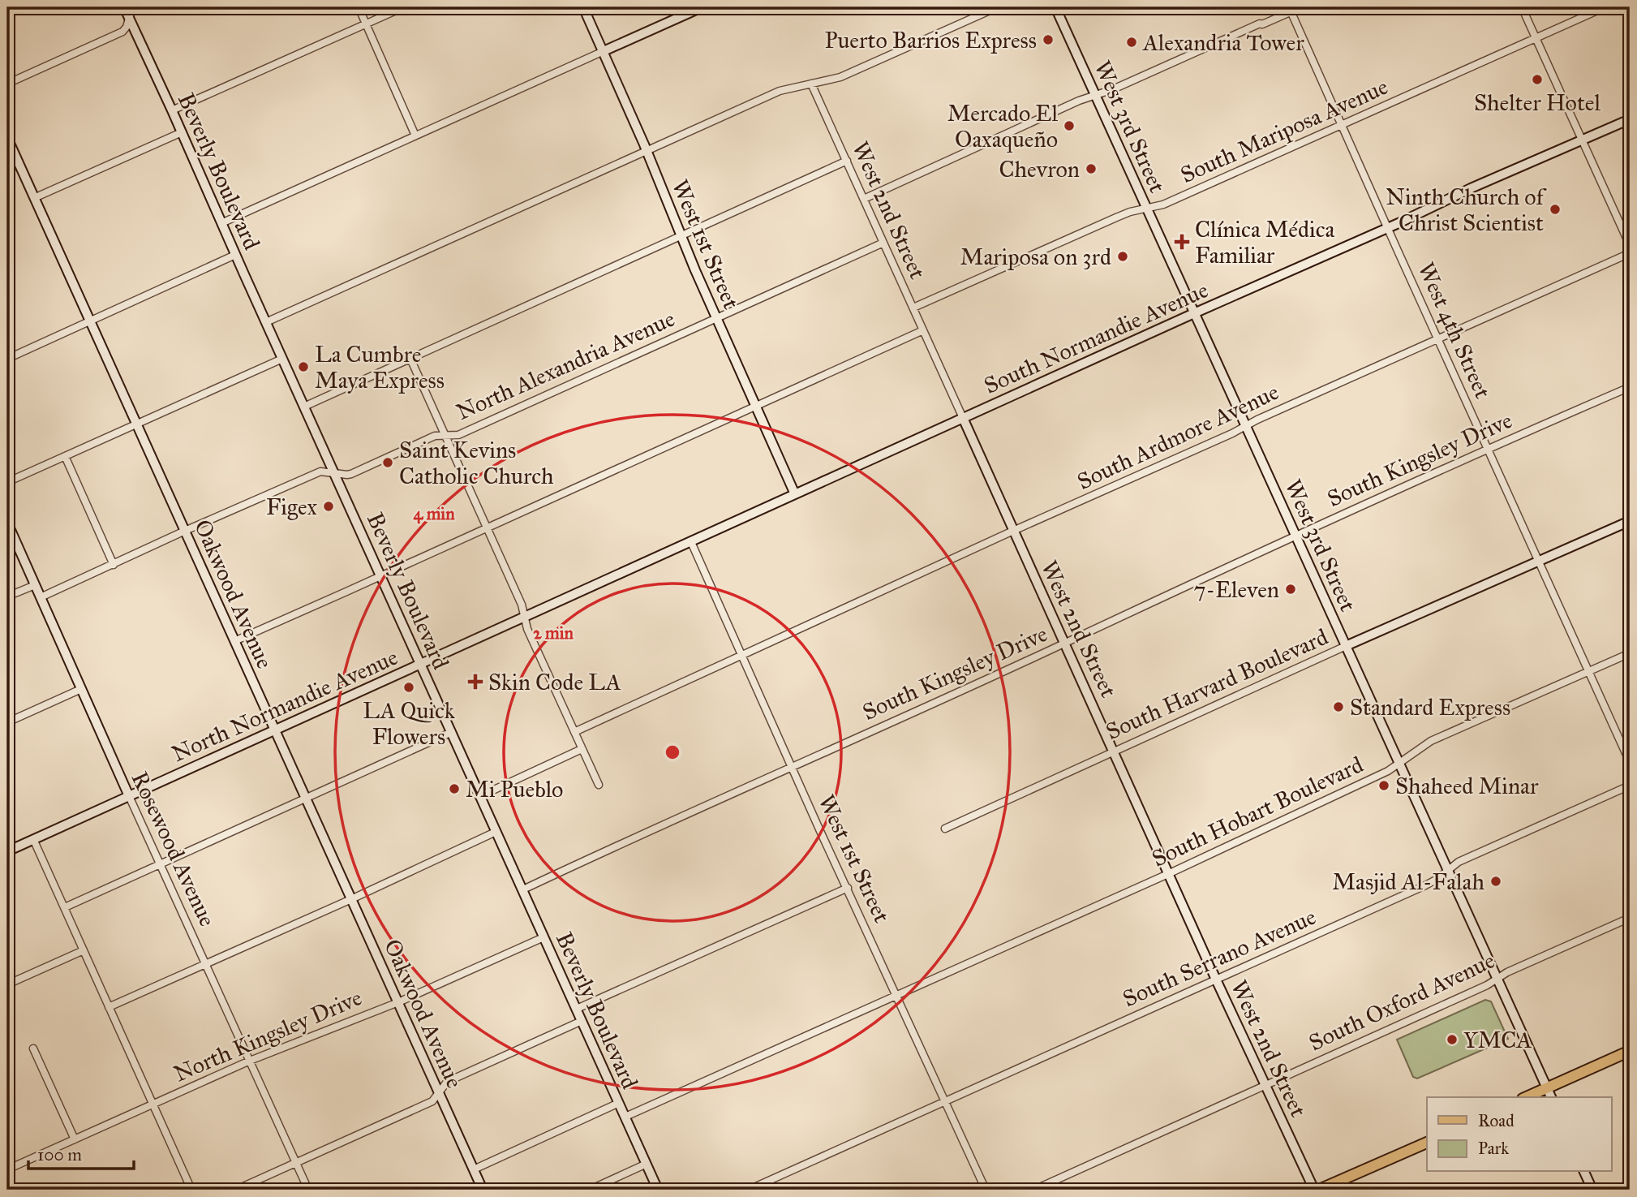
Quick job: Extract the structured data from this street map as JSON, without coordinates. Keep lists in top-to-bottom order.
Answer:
{
  "streets": {
    "main road": [
      "West 3rd Street",
      "Beverly Boulevard",
      "West 2nd Street",
      "West 1st Street",
      "South Normandie Avenue",
      "Oakwood Avenue",
      "South Harvard Boulevard",
      "North Normandie Avenue",
      "Rosewood Avenue"
    ],
    "street": [
      "South Mariposa Avenue",
      "West 4th Street",
      "North Alexandria Avenue",
      "South Ardmore Avenue",
      "South Kingsley Drive",
      "South Hobart Boulevard",
      "South Serrano Avenue",
      "South Oxford Avenue",
      "North Kingsley Drive"
    ]
  },
  "crossings": [
    ["West 3rd Street", "South Mariposa Avenue"],
    ["West 3rd Street", "South Normandie Avenue"],
    ["West 3rd Street", "South Ardmore Avenue"],
    ["West 3rd Street", "South Kingsley Drive"],
    ["West 3rd Street", "South Harvard Boulevard"],
    ["West 3rd Street", "South Hobart Boulevard"],
    ["West 3rd Street", "South Serrano Avenue"],
    ["West 3rd Street", "South Oxford Avenue"],
    ["South Mariposa Avenue", "West 2nd Street"],
    ["South Mariposa Avenue", "West 4th Street"],
    ["Beverly Boulevard", "North Alexandria Avenue"],
    ["Beverly Boulevard", "North Normandie Avenue"],
    ["Beverly Boulevard", "South Hobart Boulevard"],
    ["Beverly Boulevard", "North Kingsley Drive"],
    ["West 2nd Street", "South Normandie Avenue"],
    ["West 2nd Street", "North Alexandria Avenue"],
    ["West 2nd Street", "South Ardmore Avenue"],
    ["West 2nd Street", "South Kingsley Drive"],
    ["West 2nd Street", "South Harvard Boulevard"],
    ["West 2nd Street", "South Hobart Boulevard"],
    ["West 2nd Street", "South Serrano Avenue"],
    ["West 2nd Street", "South Oxford Avenue"],
    ["West 1st Street", "South Normandie Avenue"],
    ["West 1st Street", "North Alexandria Avenue"],
    ["West 1st Street", "South Ardmore Avenue"],
    ["West 1st Street", "South Kingsley Drive"],
    ["West 1st Street", "North Normandie Avenue"],
    ["West 1st Street", "South Hobart Boulevard"],
    ["West 1st Street", "South Serrano Avenue"],
    ["West 4th Street", "South Normandie Avenue"],
    ["West 4th Street", "South Ardmore Avenue"],
    ["West 4th Street", "South Kingsley Drive"],
    ["West 4th Street", "South Harvard Boulevard"],
    ["West 4th Street", "South Hobart Boulevard"],
    ["South Normandie Avenue", "North Normandie Avenue"],
    ["North Alexandria Avenue", "Oakwood Avenue"],
    ["North Alexandria Avenue", "Rosewood Avenue"],
    ["Oakwood Avenue", "North Normandie Avenue"],
    ["Oakwood Avenue", "North Kingsley Drive"],
    ["North Normandie Avenue", "Rosewood Avenue"],
    ["Rosewood Avenue", "North Kingsley Drive"]
  ],
  "places": {
    "other": [
      "Puerto Barrios Express",
      "Alexandria Tower",
      "Shelter Hotel",
      "Mercado El Oaxaqueño",
      "Chevron",
      "Ninth Church of Christ Scientist",
      "Mariposa on 3rd",
      "La Cumbre Maya Express",
      "Saint Kevins Catholic Church",
      "Figex",
      "7-Eleven",
      "LA Quick Flowers",
      "Standard Express",
      "Shaheed Minar",
      "Mi Pueblo",
      "Masjid Al-Falah",
      "YMCA"
    ],
    "health": ["Clínica Médica Familiar", "Skin Code LA"]
  },
  "legend": ["Road", "Park"],
  "scale_bar": "100 m",
  "rings": ["4 min", "2 min"]
}
